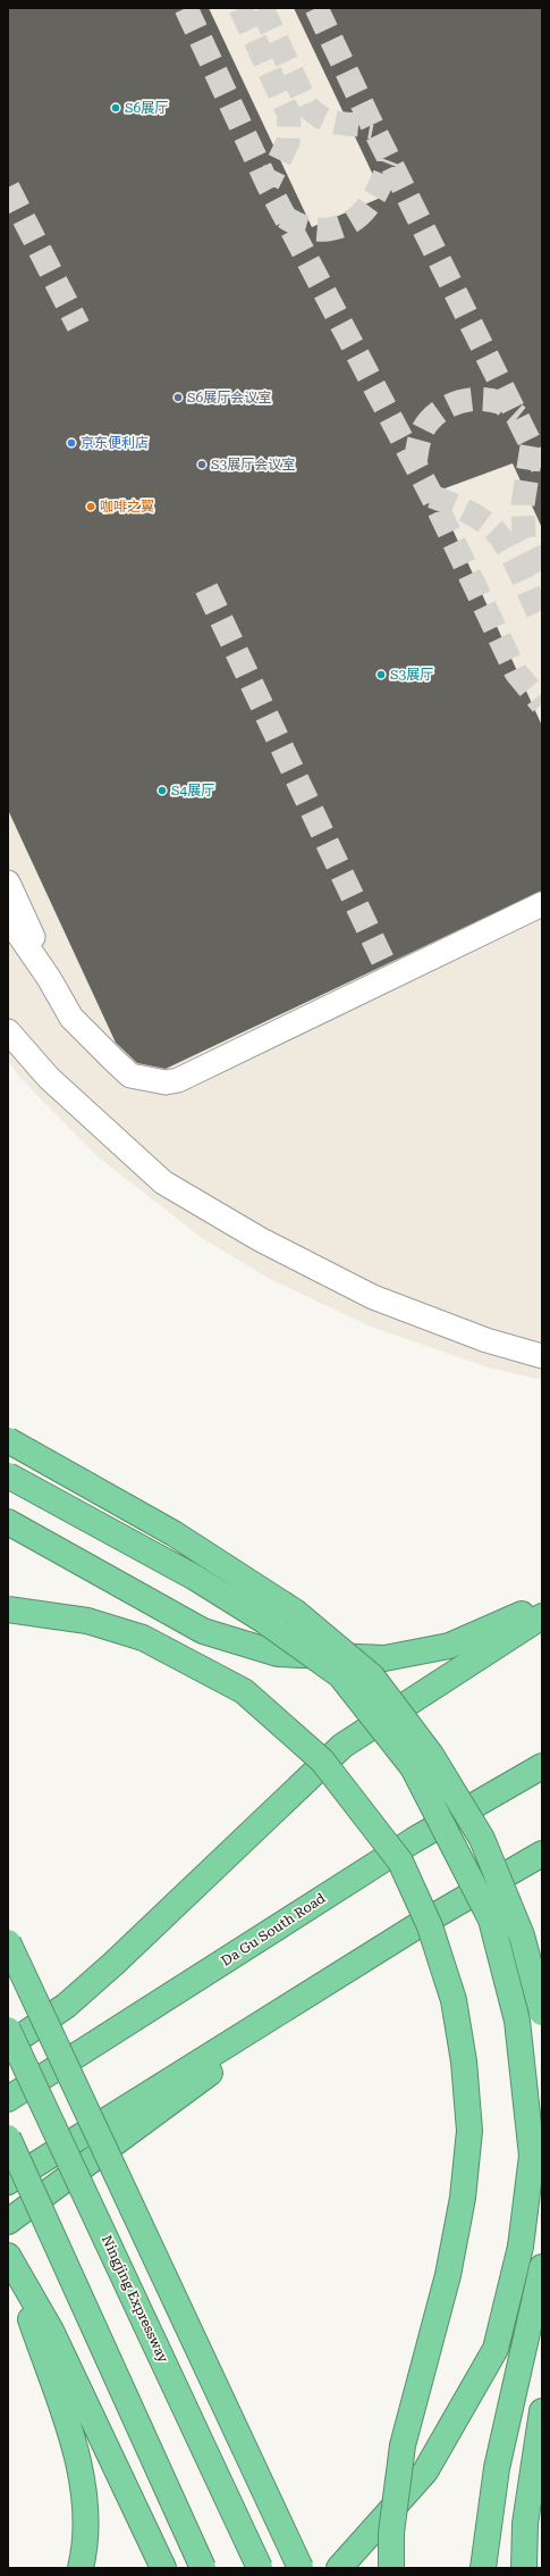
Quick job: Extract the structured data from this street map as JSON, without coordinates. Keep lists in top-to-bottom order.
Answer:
{
  "streets": {
    "highway": ["Da Gu South Road", "Ningjing Expressway"]
  },
  "places": [
    "S6展厅",
    "S6展厅会议室",
    "京东便利店",
    "S3展厅会议室",
    "咖啡之翼",
    "S3展厅",
    "S4展厅"
  ]
}
